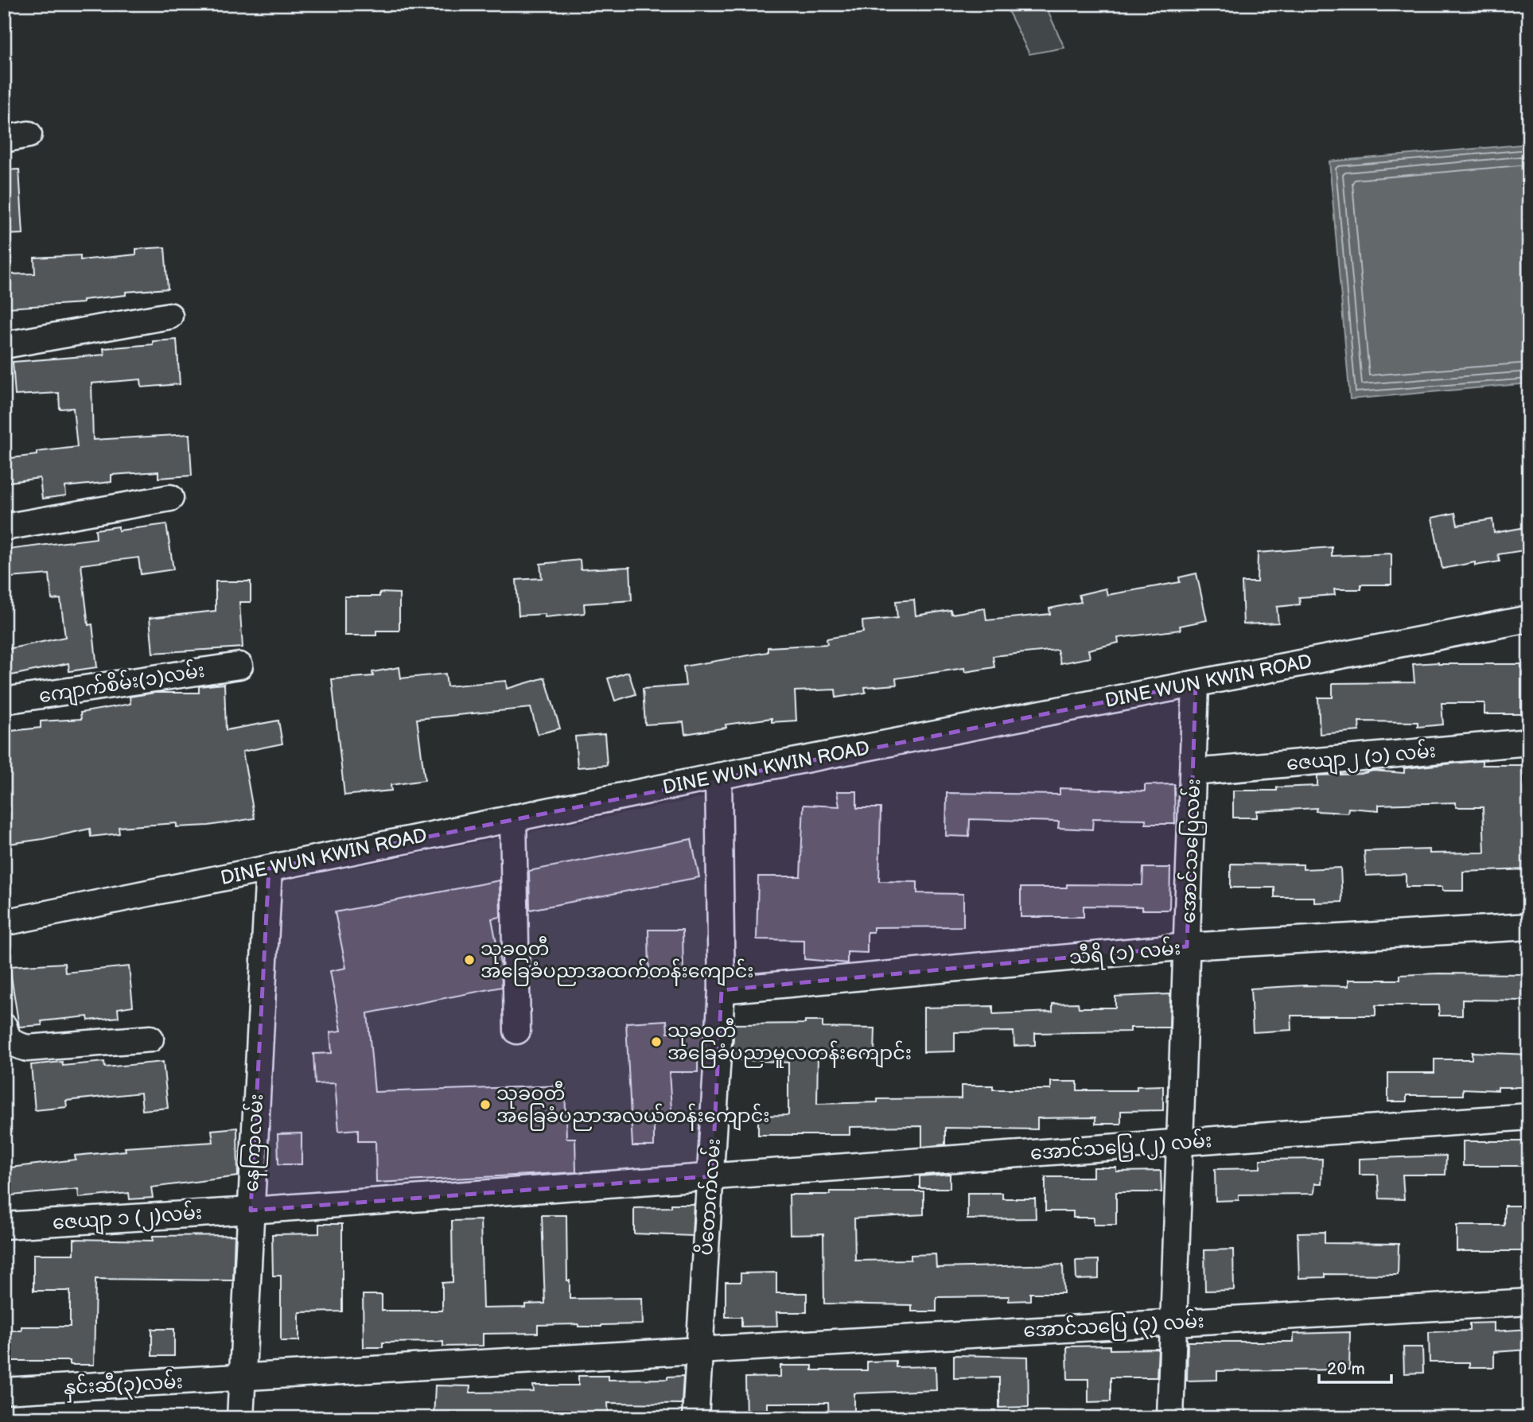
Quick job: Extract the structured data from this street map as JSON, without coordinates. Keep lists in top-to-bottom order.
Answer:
{
  "streets": {
    "street": [
      "DINE WUN KWIN ROAD",
      "ကျောက်စိမ်း(၁)လမ်း",
      "ဇေယျာ၂ (၁) လမ်း",
      "အောင်သပြေလမ်း",
      "သီရိ (၁) လမ်း",
      "နေကြာလမ်း",
      "အောင်သပြေ (၂) လမ်း",
      "ပိတောက်လမ်း",
      "ဇေယျာ ၁ (၂)လမ်း",
      "အောင်သပြေ (၃) လမ်း",
      "နှင်းဆီ(၃)လမ်း"
    ]
  },
  "crossings": [
    ["DINE WUN KWIN ROAD", "အောင်သပြေလမ်း"],
    ["DINE WUN KWIN ROAD", "နေကြာလမ်း"],
    ["DINE WUN KWIN ROAD", "ပိတောက်လမ်း"],
    ["ဇေယျာ၂ (၁) လမ်း", "အောင်သပြေလမ်း"],
    ["အောင်သပြေလမ်း", "သီရိ (၁) လမ်း"],
    ["အောင်သပြေလမ်း", "အောင်သပြေ (၂) လမ်း"],
    ["အောင်သပြေလမ်း", "အောင်သပြေ (၃) လမ်း"],
    ["သီရိ (၁) လမ်း", "ပိတောက်လမ်း"],
    ["နေကြာလမ်း", "အောင်သပြေ (၂) လမ်း"],
    ["နေကြာလမ်း", "ဇေယျာ ၁ (၂)လမ်း"],
    ["နေကြာလမ်း", "အောင်သပြေ (၃) လမ်း"],
    ["နေကြာလမ်း", "နှင်းဆီ(၃)လမ်း"],
    ["အောင်သပြေ (၂) လမ်း", "ပိတောက်လမ်း"],
    ["အောင်သပြေ (၂) လမ်း", "ဇေယျာ ၁ (၂)လမ်း"],
    ["ပိတောက်လမ်း", "အောင်သပြေ (၃) လမ်း"],
    ["အောင်သပြေ (၃) လမ်း", "နှင်းဆီ(၃)လမ်း"]
  ],
  "places": ["သုခဝတီ အခြေခံပညာအထက်တန်းကျောင်း", "သုခဝတီ အခြေခံပညာမူလတန်းကျောင်း", "သုခဝတီ အခြေခံပညာအလယ်တန်းကျောင်း"],
  "scale_bar": "20 m"
}
